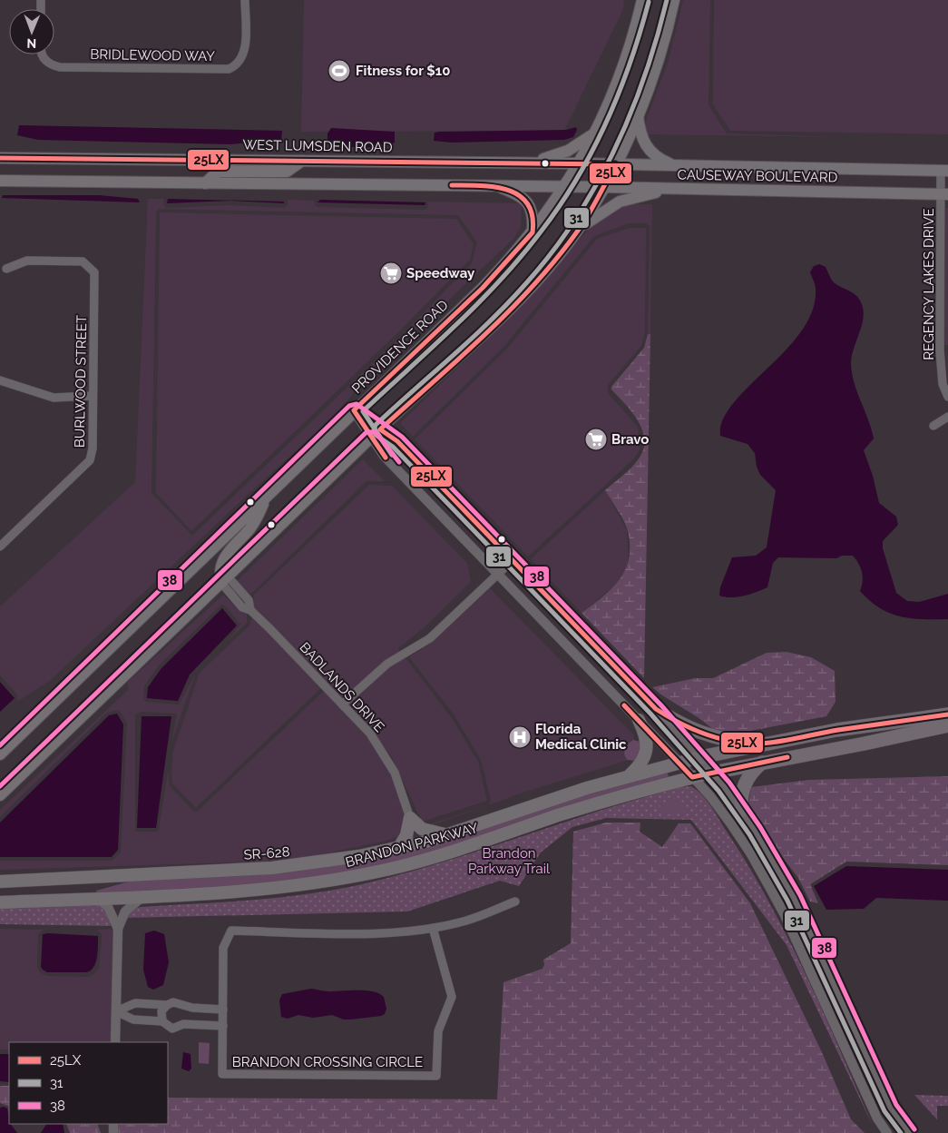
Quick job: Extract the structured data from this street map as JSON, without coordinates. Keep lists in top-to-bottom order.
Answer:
{
  "streets": {
    "main road": [
      "WEST LUMSDEN ROAD",
      "CAUSEWAY BOULEVARD",
      "PROVIDENCE ROAD",
      "BRANDON PARKWAY",
      "SR-628"
    ],
    "street": [
      "BRIDLEWOOD WAY",
      "REGENCY LAKES DRIVE",
      "BURLWOOD STREET",
      "BADLANDS DRIVE",
      "BRANDON CROSSING CIRCLE"
    ]
  },
  "crossings": [
    ["WEST LUMSDEN ROAD", "CAUSEWAY BOULEVARD"],
    ["WEST LUMSDEN ROAD", "PROVIDENCE ROAD"],
    ["CAUSEWAY BOULEVARD", "REGENCY LAKES DRIVE"],
    ["CAUSEWAY BOULEVARD", "PROVIDENCE ROAD"],
    ["BRANDON PARKWAY", "SR-628"]
  ],
  "parks": ["Brandon Parkway Trail"],
  "places": {
    "sports": ["Fitness for $10"],
    "supermarket": ["Speedway", "Bravo"],
    "hospital": ["Florida Medical Clinic"]
  },
  "lines": ["transit line 31", "transit line 25LX", "transit line 38"],
  "legend": ["25LX", "31", "38"],
  "north": "bottom"
}
